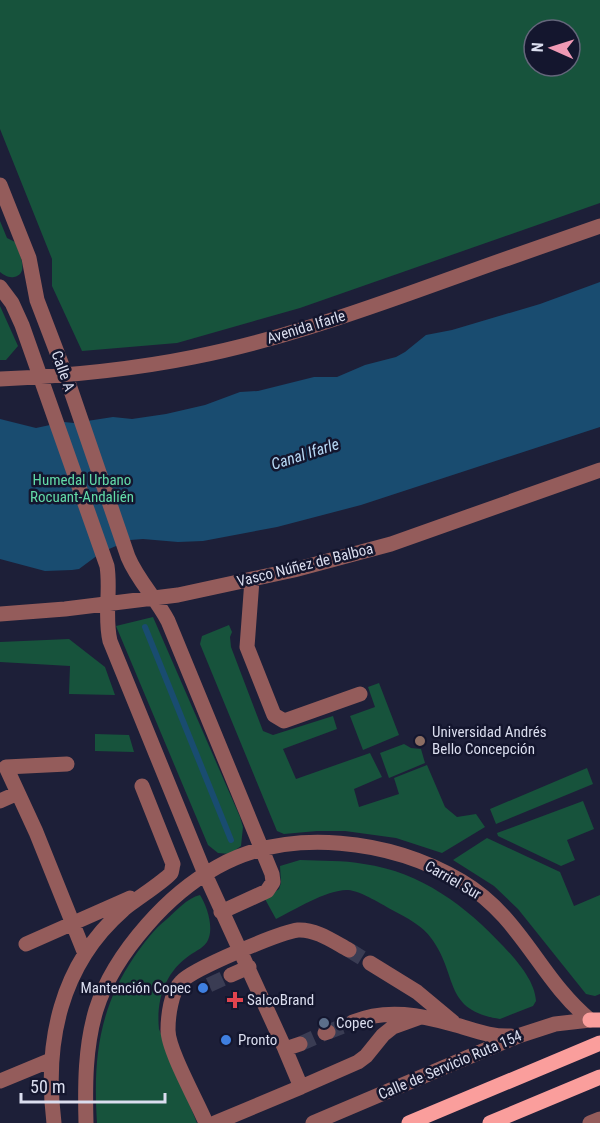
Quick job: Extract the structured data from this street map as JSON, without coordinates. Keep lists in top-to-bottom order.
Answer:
{
  "streets": {
    "street": [
      "Avenida Ifarle",
      "Calle A",
      "Vasco Núñez de Balboa",
      "Carriel Sur",
      "Calle de Servicio Ruta 154"
    ]
  },
  "crossings": [
    ["Avenida Ifarle", "Calle A"],
    ["Calle A", "Vasco Núñez de Balboa"],
    ["Carriel Sur", "Calle de Servicio Ruta 154"]
  ],
  "water": ["Canal Ifarle"],
  "parks": ["Humedal Urbano Rocuant-Andalién"],
  "places": {
    "other": [
      "Universidad Andrés Bello Concepción",
      "Mantención Copec",
      "Copec",
      "Pronto"
    ],
    "health": ["SalcoBrand"]
  },
  "scale_bar": "50 m",
  "north": "left"
}
